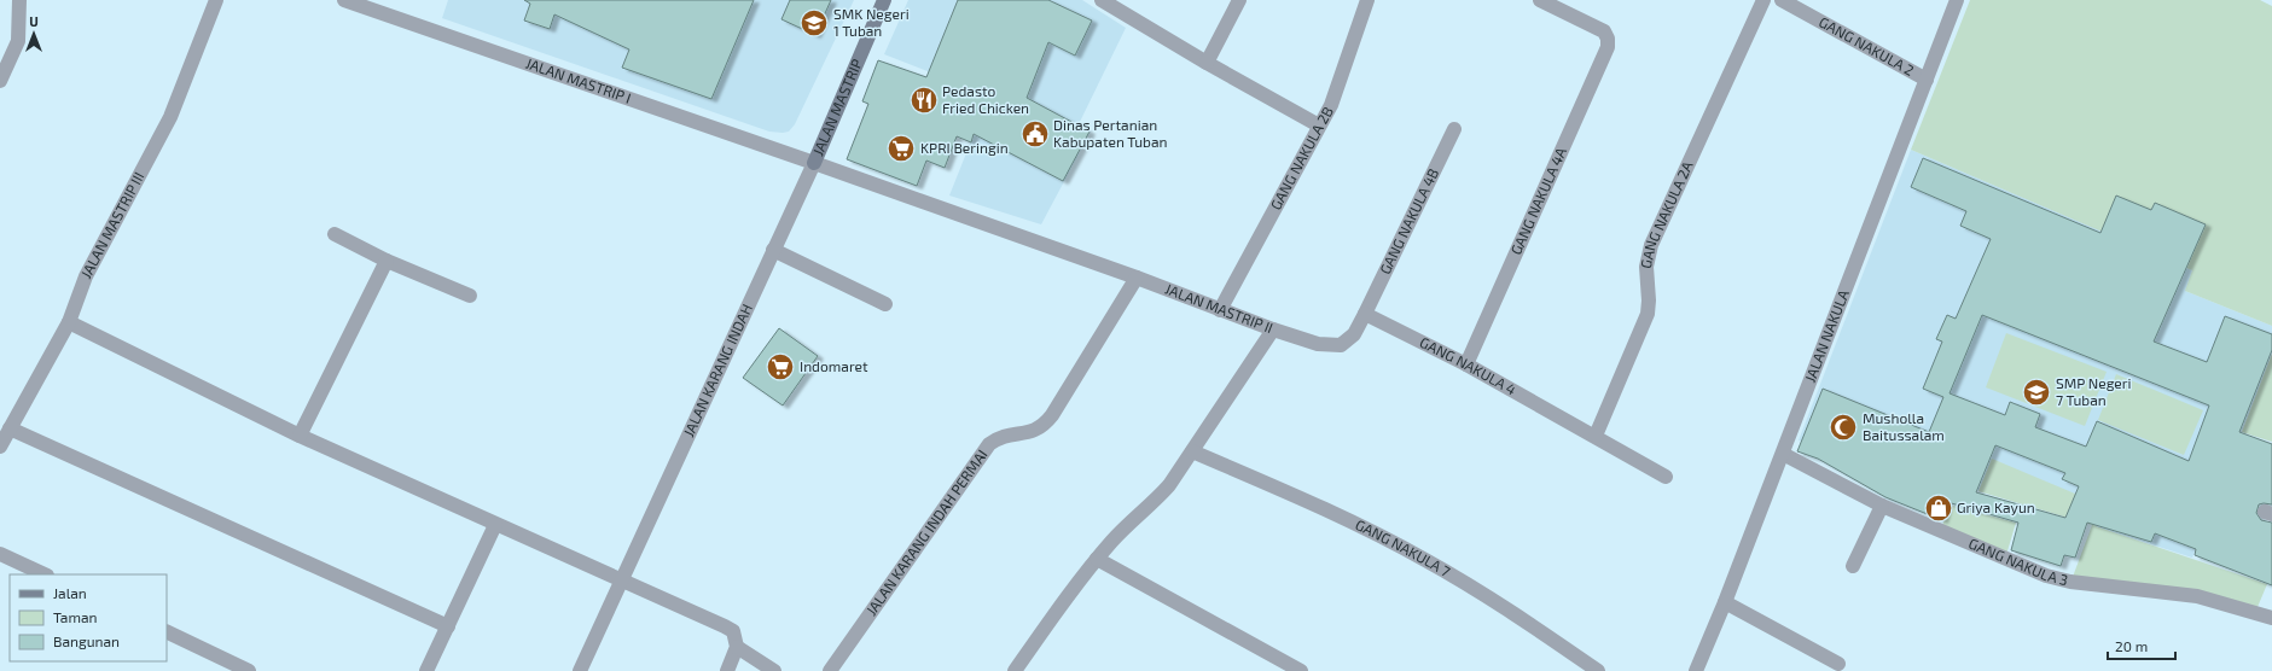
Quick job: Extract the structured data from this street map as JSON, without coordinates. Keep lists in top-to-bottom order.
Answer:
{
  "streets": {
    "street": [
      "GANG NAKULA 2",
      "JALAN MASTRIP I",
      "JALAN MASTRIP",
      "GANG NAKULA 2B",
      "GANG NAKULA 4A",
      "GANG NAKULA 2A",
      "GANG NAKULA 4B",
      "JALAN MASTRIP III",
      "JALAN MASTRIP II",
      "JALAN NAKULA",
      "GANG NAKULA 4",
      "JALAN KARANG INDAH",
      "JALAN KARANG INDAH PERMAI",
      "GANG NAKULA 7",
      "GANG NAKULA 3"
    ]
  },
  "crossings": [
    ["GANG NAKULA 2", "JALAN NAKULA"],
    ["JALAN MASTRIP I", "JALAN MASTRIP"],
    ["JALAN MASTRIP I", "JALAN MASTRIP II"],
    ["JALAN MASTRIP I", "JALAN KARANG INDAH"],
    ["JALAN MASTRIP", "JALAN MASTRIP II"],
    ["JALAN MASTRIP", "JALAN KARANG INDAH"],
    ["GANG NAKULA 2B", "JALAN MASTRIP II"],
    ["GANG NAKULA 4A", "GANG NAKULA 4"],
    ["GANG NAKULA 2A", "GANG NAKULA 4"],
    ["GANG NAKULA 4B", "GANG NAKULA 4"],
    ["JALAN MASTRIP II", "JALAN KARANG INDAH"],
    ["JALAN MASTRIP II", "JALAN KARANG INDAH PERMAI"],
    ["JALAN MASTRIP II", "GANG NAKULA 7"],
    ["JALAN NAKULA", "GANG NAKULA 3"]
  ],
  "places": {
    "school or university": ["SMK Negeri 1 Tuban", "SMP Negeri 7 Tuban"],
    "restaurant": ["Pedasto Fried Chicken"],
    "public building": ["Dinas Pertanian Kabupaten Tuban"],
    "supermarket": ["KPRI Beringin", "Indomaret"],
    "mosque": ["Musholla Baitussalam"],
    "shop": ["Griya Kayun"]
  },
  "legend": ["Jalan", "Taman", "Bangunan"],
  "scale_bar": "20 m",
  "north": "top"
}
